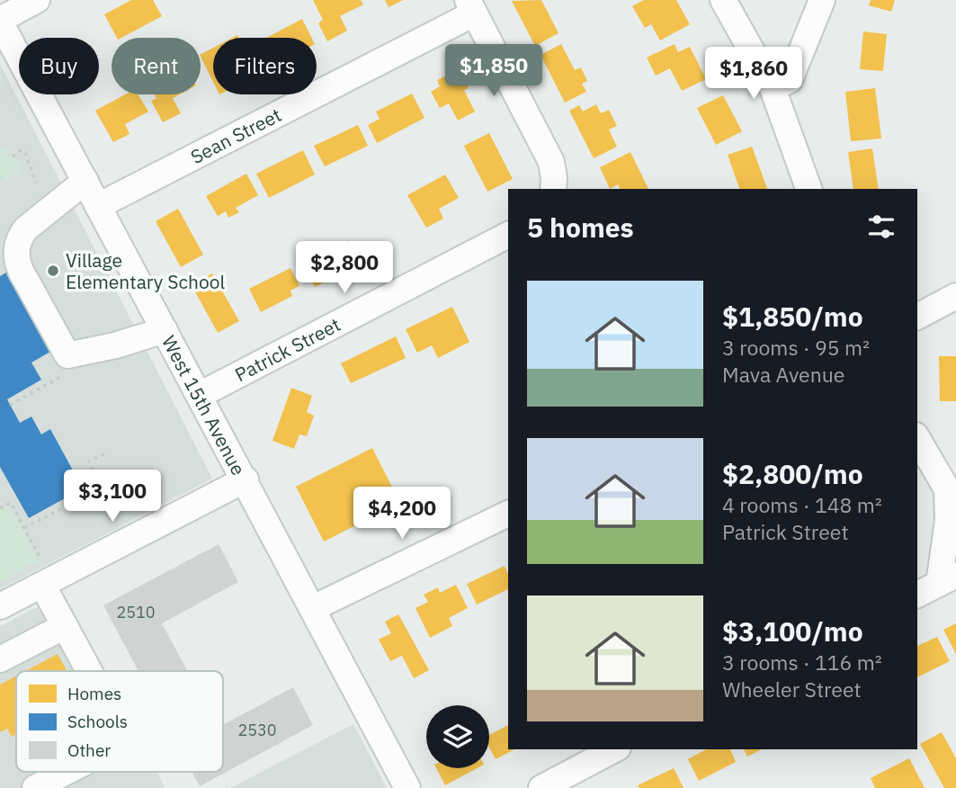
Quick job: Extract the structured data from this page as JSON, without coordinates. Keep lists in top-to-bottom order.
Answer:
{
  "streets": {
    "street": ["Sean Street", "Patrick Street", "West 15th Avenue"]
  },
  "crossings": [
    ["Sean Street", "West 15th Avenue"],
    ["Patrick Street", "West 15th Avenue"]
  ],
  "places": ["Village Elementary School"],
  "house_numbers": ["2510", "2530"],
  "legend": ["Homes", "Schools", "Other"],
  "page": {
    "chip": ["Buy", "Rent", "Filters"],
    "price": [
      "$1,850",
      "$1,860",
      "$2,800",
      "$3,100",
      "$4,200"
    ],
    "heading": "5 homes",
    "list": [
      {
        "name": "$1,850/mo",
        "note": "3 rooms · 95 m² · Mava Avenue"
      },
      {
        "name": "$2,800/mo",
        "note": "4 rooms · 148 m² · Patrick Street"
      },
      {
        "name": "$3,100/mo",
        "note": "3 rooms · 116 m² · Wheeler Street"
      }
    ]
  }
}
